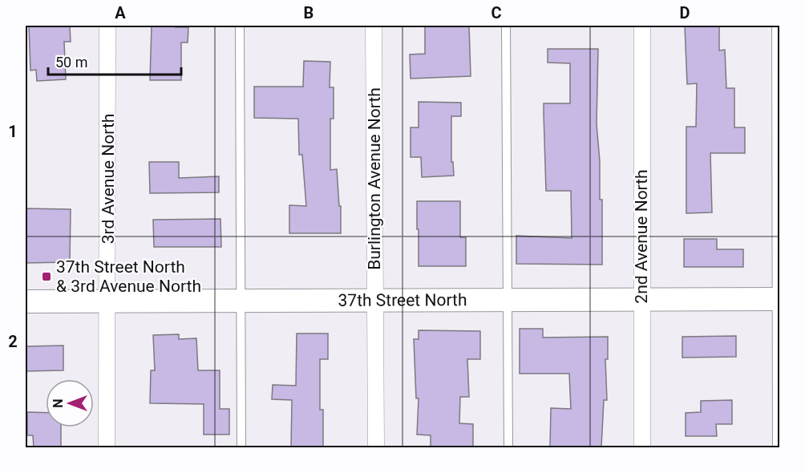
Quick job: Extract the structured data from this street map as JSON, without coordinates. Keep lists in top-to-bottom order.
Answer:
{
  "streets": {
    "street": [
      "3rd Avenue North",
      "Burlington Avenue North",
      "2nd Avenue North",
      "37th Street North"
    ]
  },
  "crossings": [
    ["3rd Avenue North", "37th Street North"],
    ["Burlington Avenue North", "37th Street North"],
    ["2nd Avenue North", "37th Street North"]
  ],
  "places": {
    "transit": ["37th Street North & 3rd Avenue North"]
  },
  "scale_bar": "50 m",
  "north": "left",
  "grid": {
    "columns": [
      "A",
      "B",
      "C",
      "D"
    ],
    "rows": ["1", "2"]
  }
}
